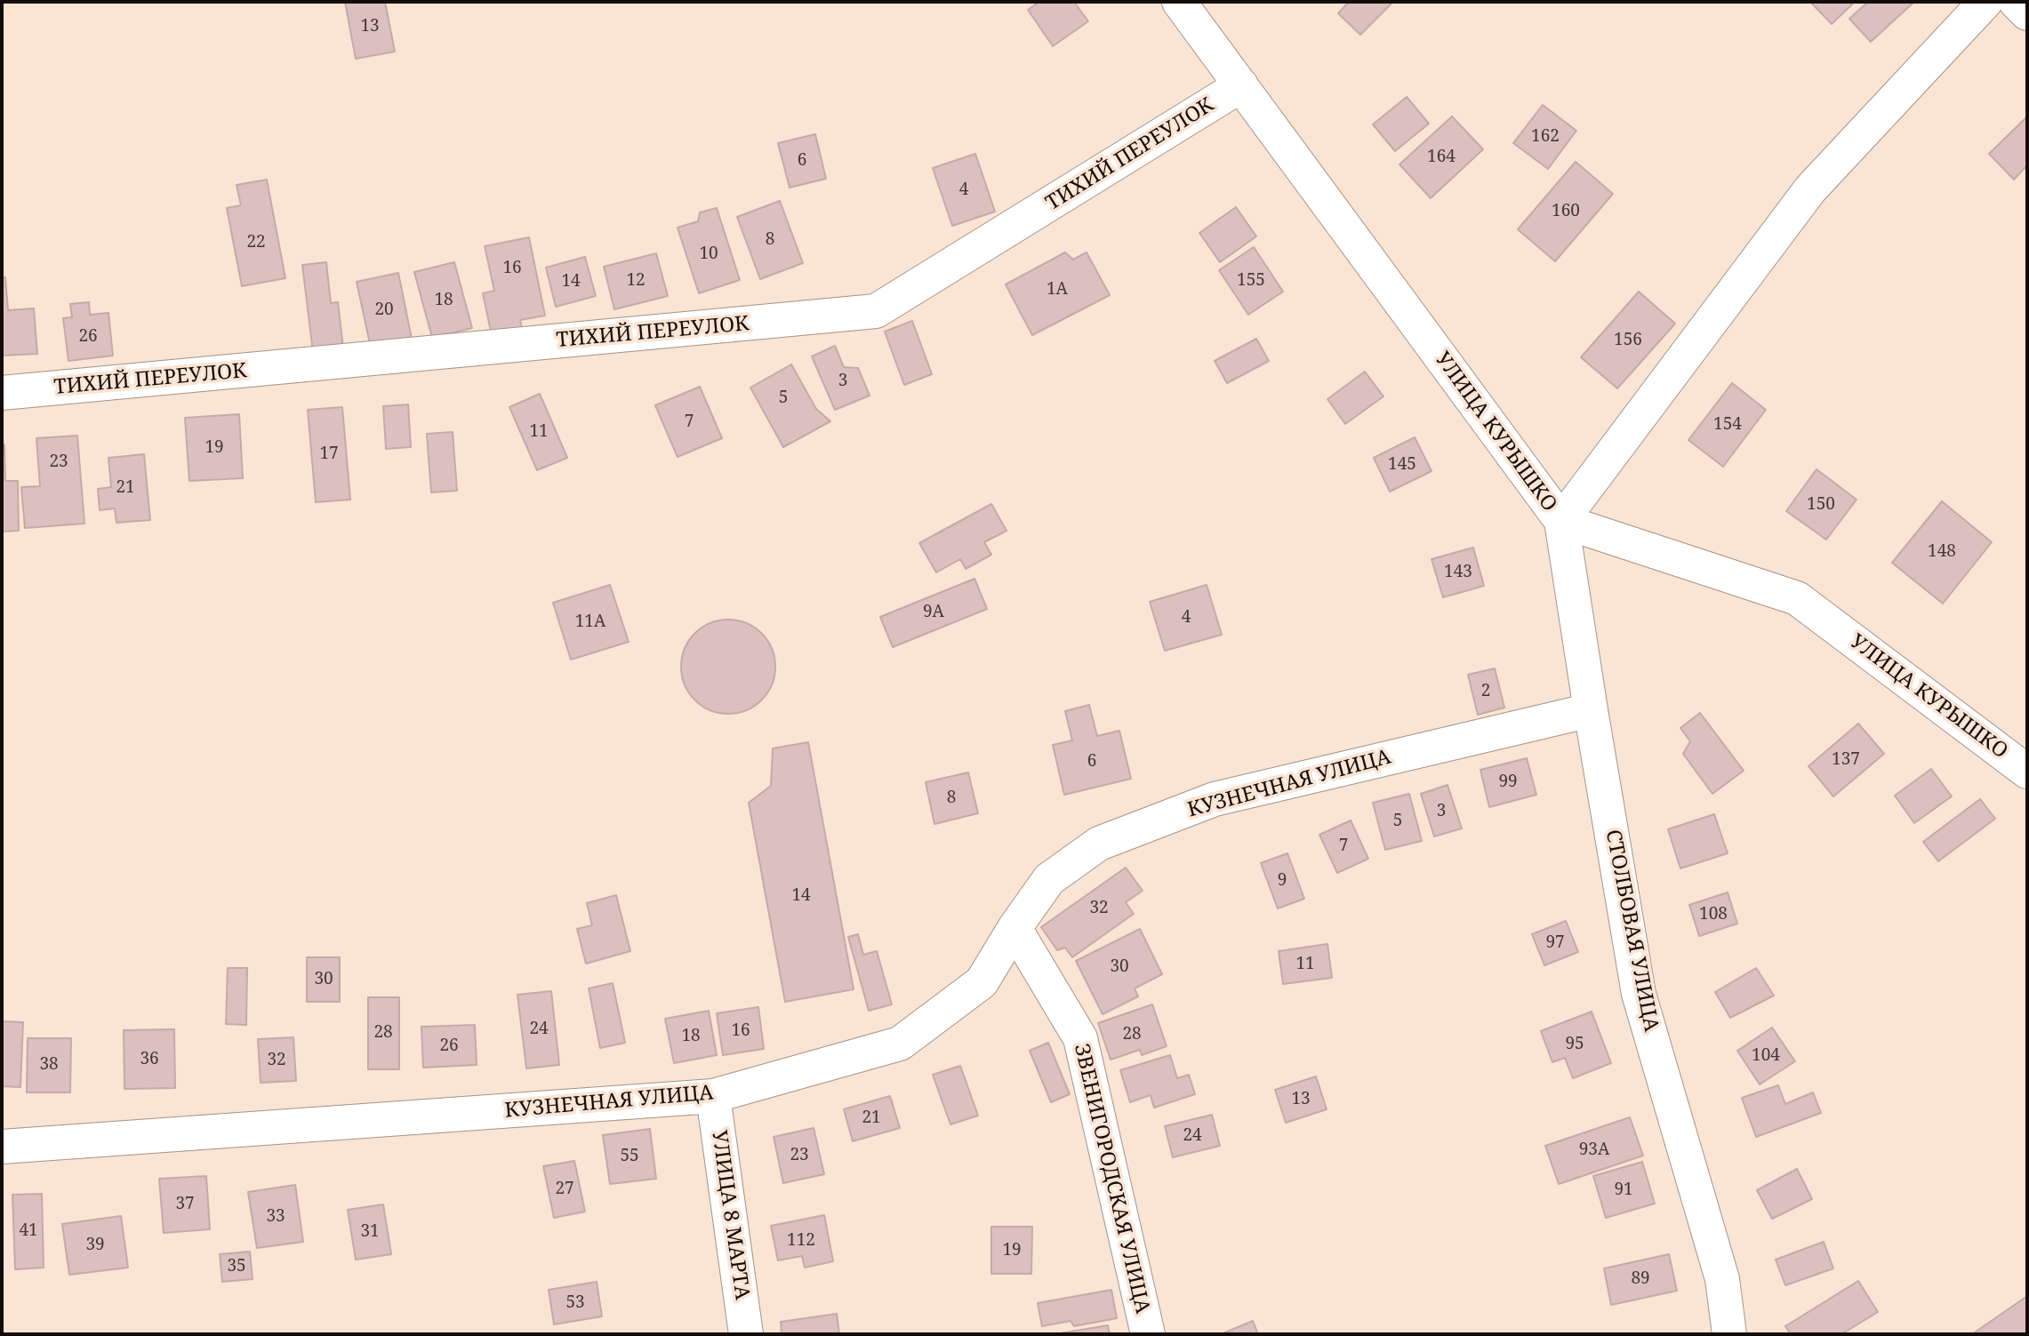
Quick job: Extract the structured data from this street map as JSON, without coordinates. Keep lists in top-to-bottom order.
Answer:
{
  "streets": {
    "street": [
      "ТИХИЙ ПЕРЕУЛОК",
      "УЛИЦА КУРЫШКО",
      "КУЗНЕЧНАЯ УЛИЦА",
      "СТОЛБОВАЯ УЛИЦА",
      "ЗВЕНИГОРОДСКАЯ УЛИЦА",
      "УЛИЦА 8 МАРТА"
    ]
  },
  "crossings": [
    ["ТИХИЙ ПЕРЕУЛОК", "УЛИЦА КУРЫШКО"],
    ["УЛИЦА КУРЫШКО", "СТОЛБОВАЯ УЛИЦА"],
    ["КУЗНЕЧНАЯ УЛИЦА", "СТОЛБОВАЯ УЛИЦА"],
    ["КУЗНЕЧНАЯ УЛИЦА", "ЗВЕНИГОРОДСКАЯ УЛИЦА"],
    ["КУЗНЕЧНАЯ УЛИЦА", "УЛИЦА 8 МАРТА"]
  ],
  "house_numbers": [
    "13",
    "162",
    "164",
    "6",
    "4",
    "160",
    "8",
    "22",
    "10",
    "16",
    "12",
    "155",
    "14",
    "1А",
    "18",
    "20",
    "26",
    "156",
    "3",
    "5",
    "7",
    "154",
    "11",
    "19",
    "17",
    "23",
    "145",
    "21",
    "150",
    "148",
    "143",
    "9А",
    "4",
    "11А",
    "2",
    "137",
    "6",
    "99",
    "8",
    "3",
    "5",
    "7",
    "9",
    "14",
    "32",
    "108",
    "97",
    "11",
    "30",
    "30",
    "24",
    "16",
    "28",
    "28",
    "18",
    "95",
    "26",
    "104",
    "36",
    "32",
    "38",
    "13",
    "21",
    "24",
    "93А",
    "23",
    "55",
    "27",
    "91",
    "37",
    "33",
    "41",
    "31",
    "112",
    "39",
    "19",
    "35",
    "89",
    "53"
  ]
}
